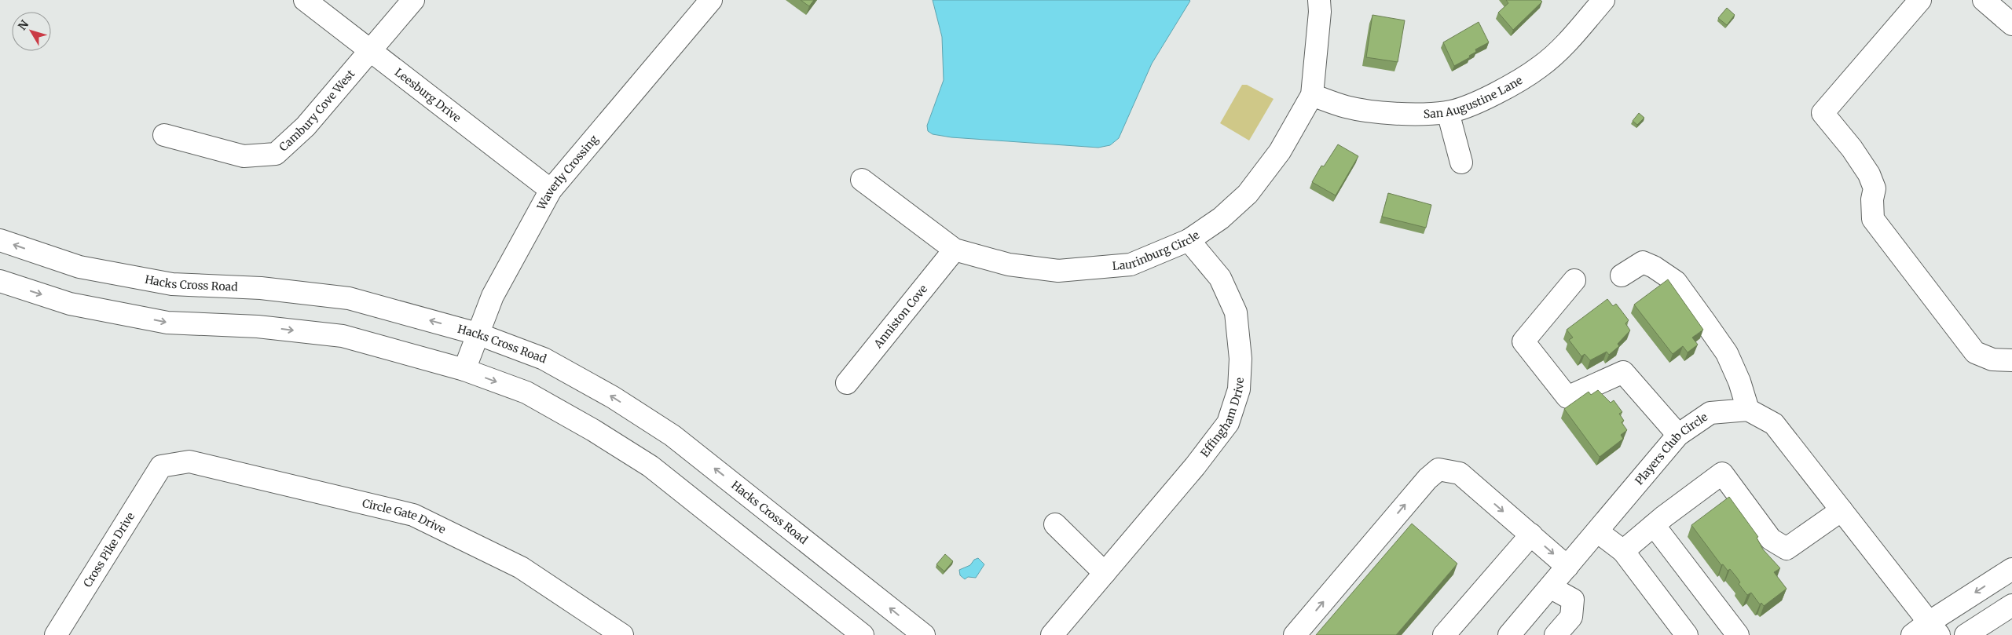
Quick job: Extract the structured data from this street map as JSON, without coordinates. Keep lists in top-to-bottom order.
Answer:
{
  "streets": {
    "street": [
      "Leesburg Drive",
      "San Augustine Lane",
      "Cambury Cove West",
      "Waverly Crossing",
      "Laurinburg Circle",
      "Hacks Cross Road",
      "Anniston Cove",
      "Effingham Drive",
      "Players Club Circle",
      "Circle Gate Drive",
      "Cross Pike Drive"
    ]
  },
  "crossings": [
    ["Leesburg Drive", "Cambury Cove West"],
    ["Leesburg Drive", "Waverly Crossing"],
    ["San Augustine Lane", "Laurinburg Circle"],
    ["Waverly Crossing", "Hacks Cross Road"],
    ["Laurinburg Circle", "Anniston Cove"],
    ["Laurinburg Circle", "Effingham Drive"],
    ["Circle Gate Drive", "Cross Pike Drive"]
  ],
  "north": "top left"
}
